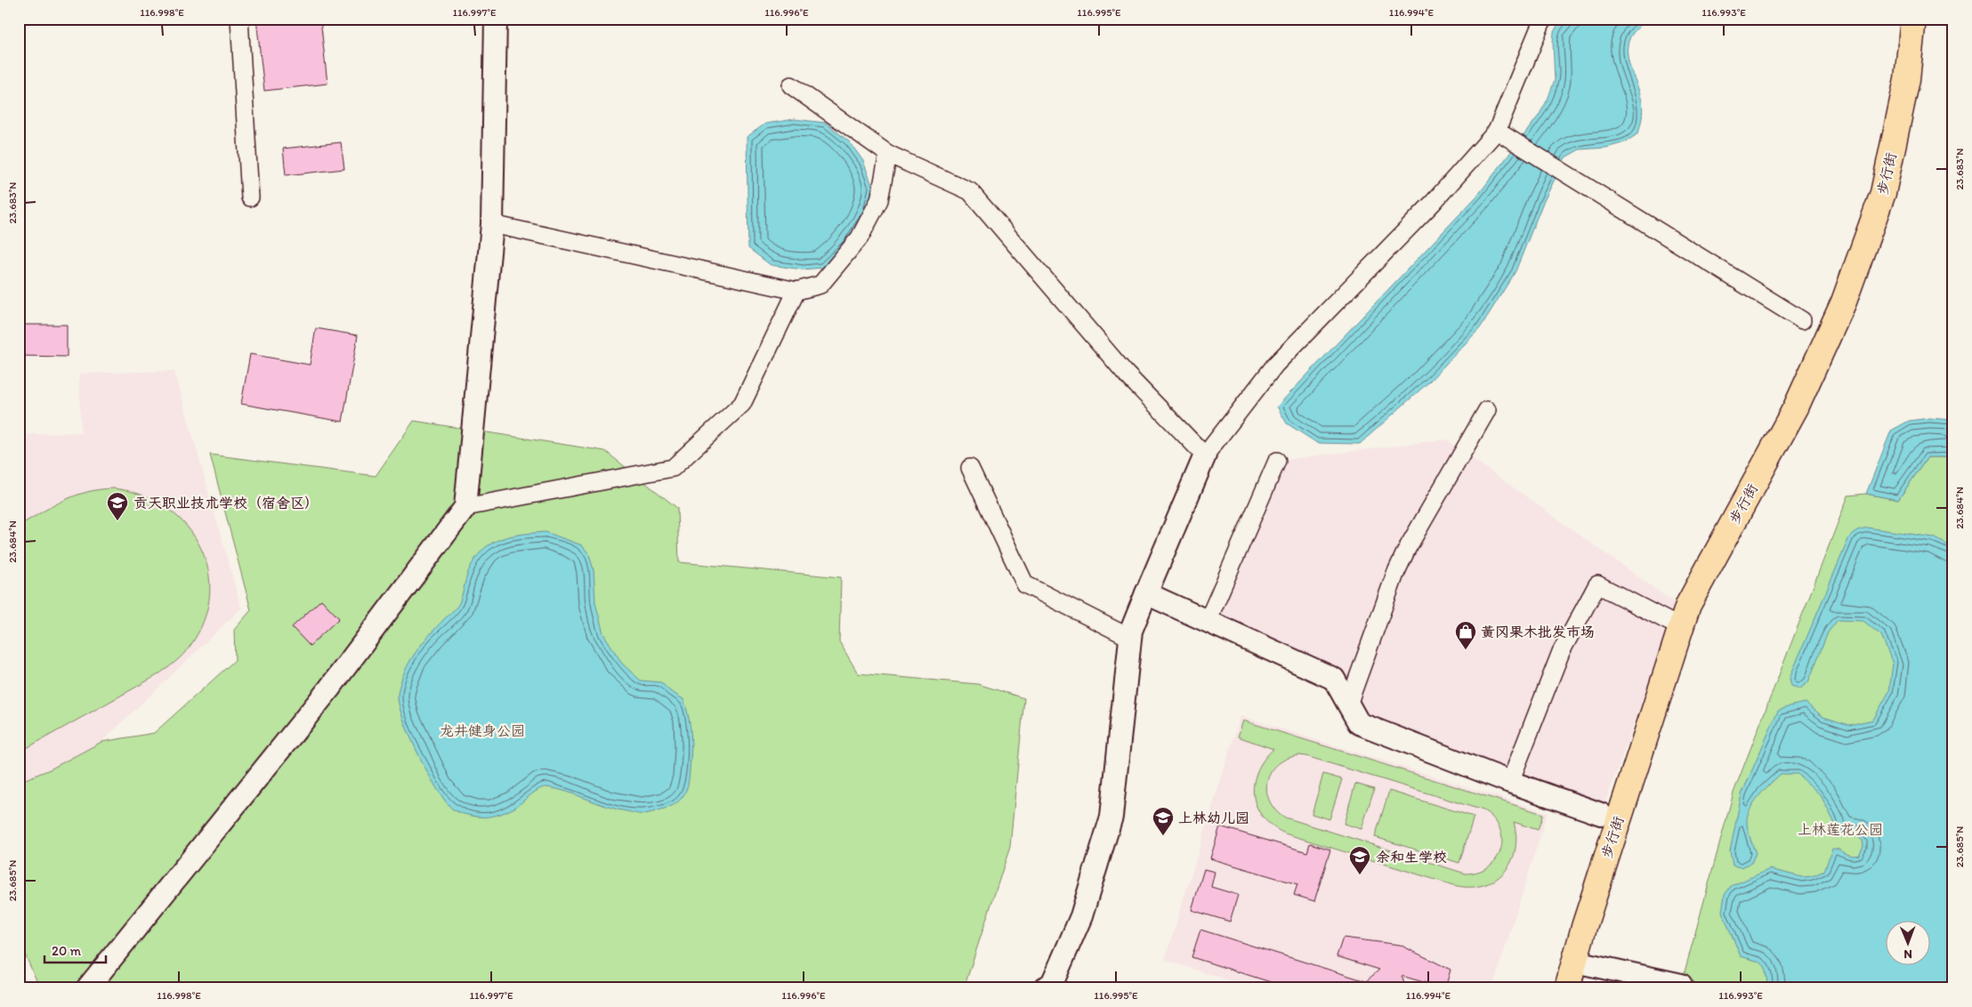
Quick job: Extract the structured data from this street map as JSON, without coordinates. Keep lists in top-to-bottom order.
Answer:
{
  "streets": {
    "main road": ["步行街"]
  },
  "parks": ["龙井健身公园", "上林莲花公园"],
  "places": {
    "school or university": ["贡天职业技术学校（宿舍区）", "上林幼儿园", "余和生学校"],
    "shop": ["黄冈果木批发市场"]
  },
  "scale_bar": "20 m",
  "north": "bottom",
  "coordinates": [
    "116.998°E",
    "116.997°E",
    "116.996°E",
    "116.995°E",
    "116.994°E",
    "116.993°E",
    "23.683°N",
    "23.684°N",
    "23.685°N"
  ]
}
